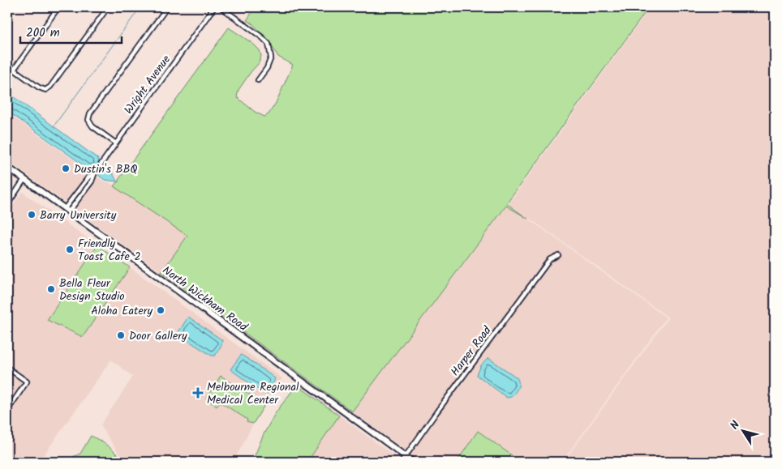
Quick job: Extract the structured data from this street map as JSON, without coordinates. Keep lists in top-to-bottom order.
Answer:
{
  "streets": {
    "main road": ["North Wickham Road"],
    "street": ["Wright Avenue", "Harper Road"]
  },
  "crossings": [
    ["Wright Avenue", "North Wickham Road"],
    ["North Wickham Road", "Harper Road"]
  ],
  "places": {
    "other": [
      "Dustin's BBQ",
      "Barry University",
      "Friendly Toast Cafe 2",
      "Bella Fleur Design Studio",
      "Aloha Eatery",
      "Door Gallery"
    ],
    "health": ["Melbourne Regional Medical Center"]
  },
  "scale_bar": "200 m",
  "north": "top left"
}
